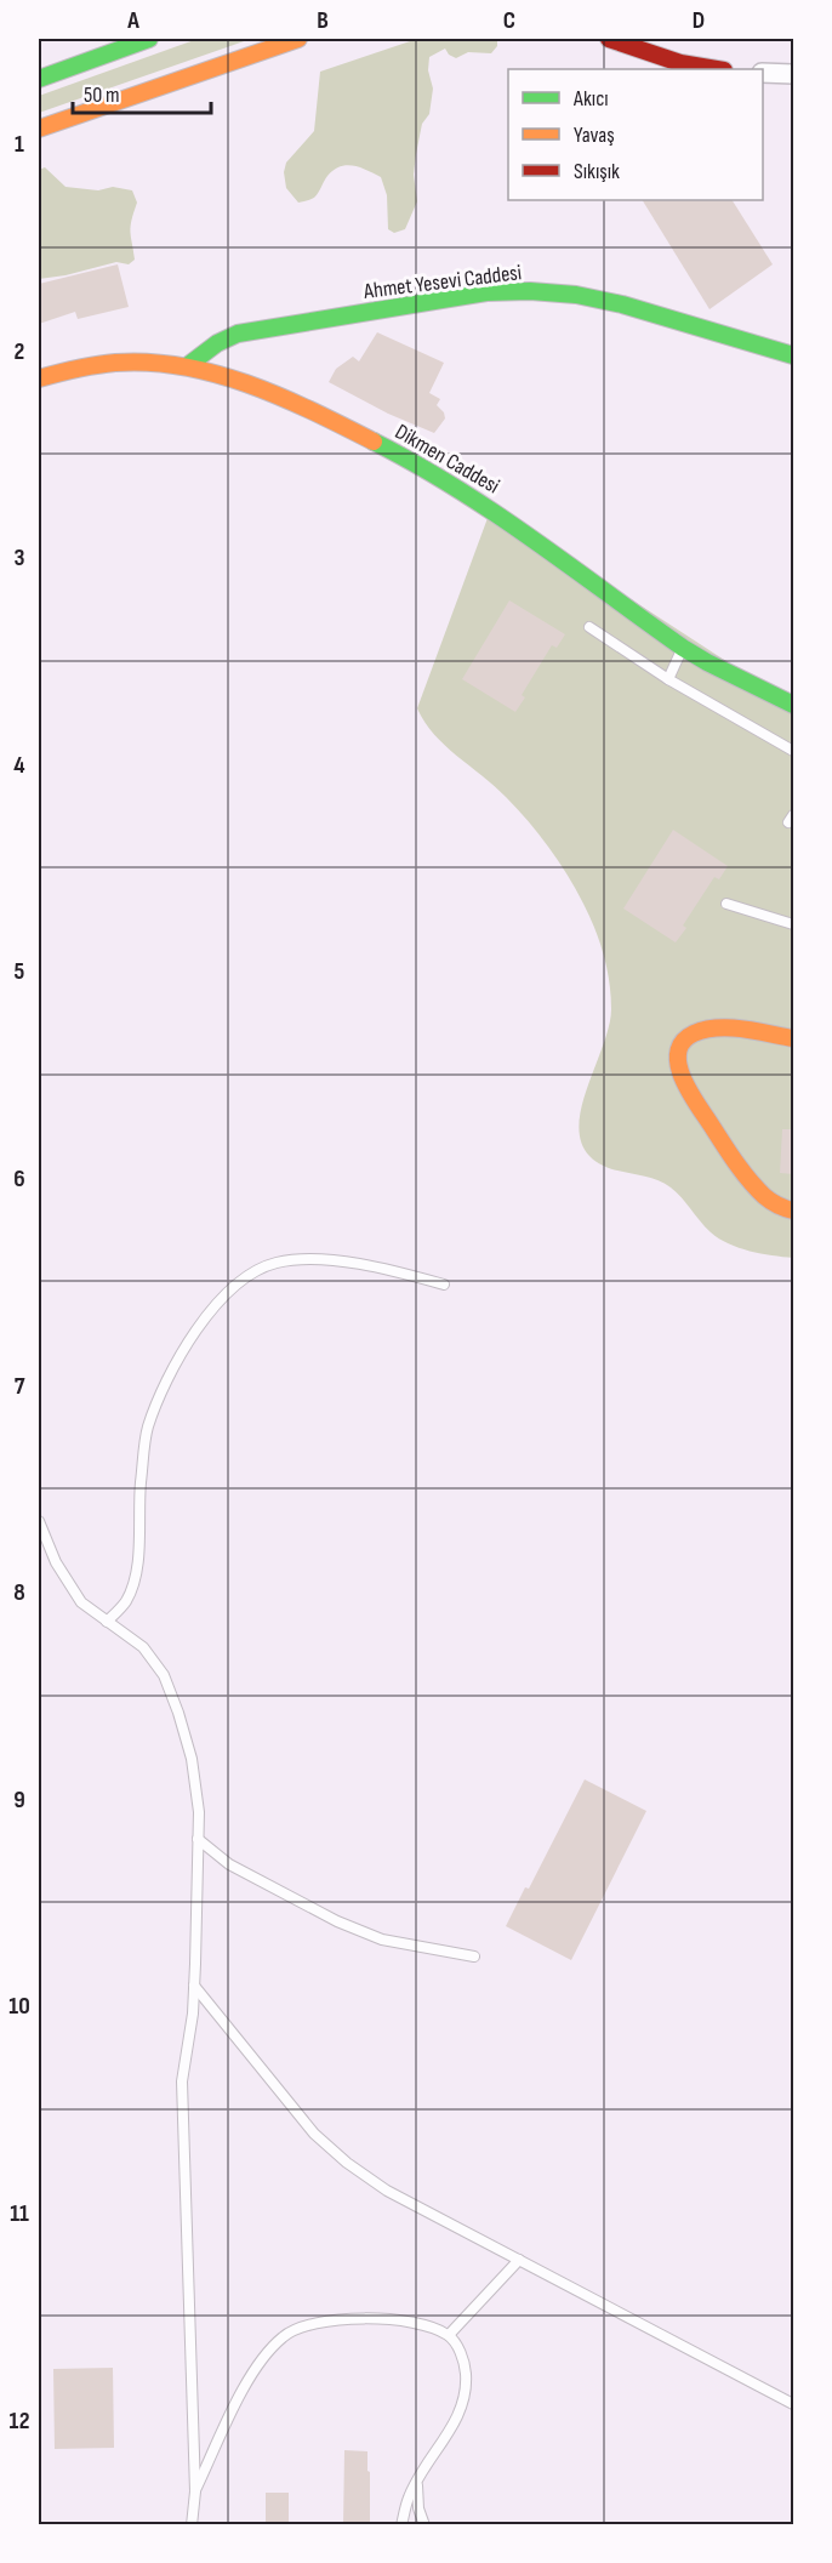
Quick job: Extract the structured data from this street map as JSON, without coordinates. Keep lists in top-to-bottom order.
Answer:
{
  "streets": {
    "main road": ["Ahmet Yesevi Caddesi", "Dikmen Caddesi"]
  },
  "crossings": [
    ["Ahmet Yesevi Caddesi", "Dikmen Caddesi"]
  ],
  "legend": ["Akıcı", "Yavaş", "Sıkışık"],
  "scale_bar": "50 m",
  "grid": {
    "columns": [
      "A",
      "B",
      "C",
      "D"
    ],
    "rows": [
      "1",
      "2",
      "3",
      "4",
      "5",
      "6",
      "7",
      "8",
      "9",
      "10",
      "11",
      "12"
    ]
  }
}
